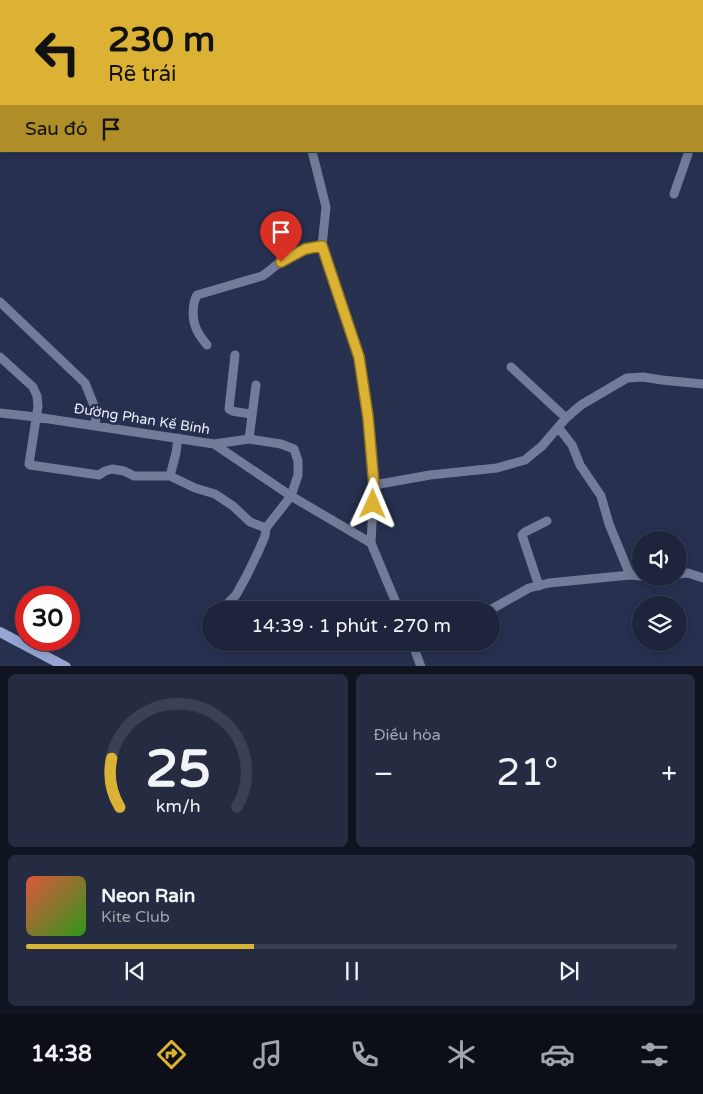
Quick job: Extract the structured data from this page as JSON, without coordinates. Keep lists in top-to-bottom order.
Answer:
{
  "streets": {
    "street": ["Đường Phan Kế Bính"]
  },
  "page": {
    "turn": ["230 m", "Rẽ trái"],
    "then": "Sau đó",
    "limit": "30",
    "trip": "14:39 · 1 phút · 270 m",
    "tile": "Điều hòa",
    "heat": ["−", "21°", "+"],
    "song": ["Neon Rain", "Kite Club"],
    "tabs": "14:38",
    "gauge": ["25", "km/h"]
  }
}
